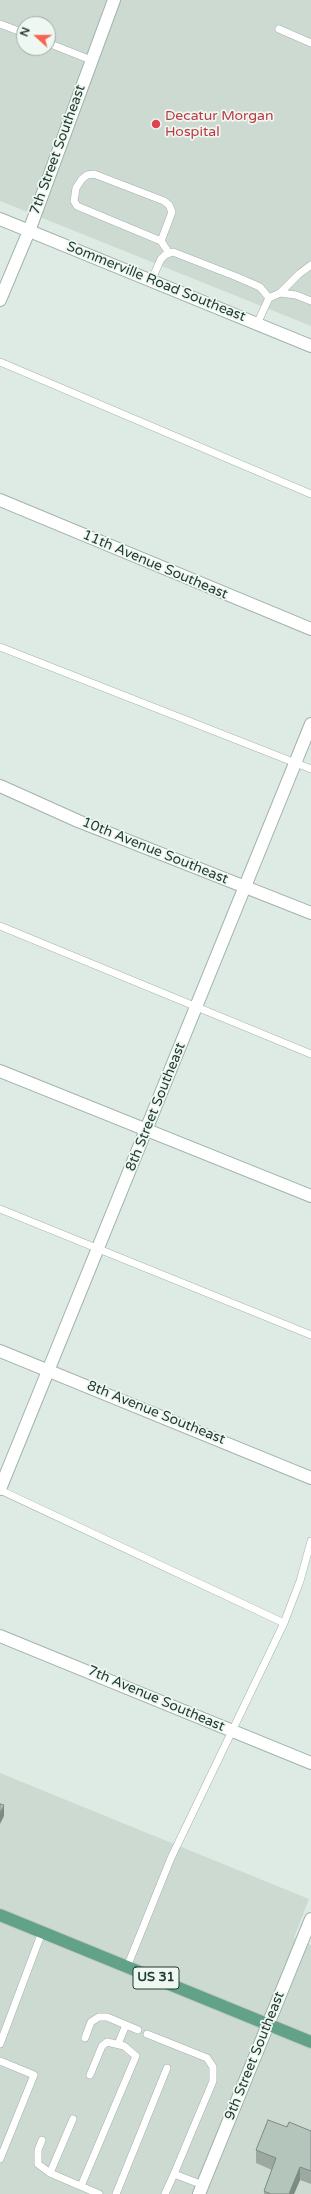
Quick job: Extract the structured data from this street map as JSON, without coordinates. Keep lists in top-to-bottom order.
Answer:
{
  "streets": {
    "main road": ["US 31"],
    "street": [
      "7th Street Southeast",
      "Sommerville Road Southeast",
      "11th Avenue Southeast",
      "10th Avenue Southeast",
      "8th Street Southeast",
      "8th Avenue Southeast",
      "7th Avenue Southeast",
      "9th Street Southeast"
    ]
  },
  "crossings": [
    ["7th Street Southeast", "Sommerville Road Southeast"],
    ["10th Avenue Southeast", "8th Street Southeast"],
    ["8th Street Southeast", "8th Avenue Southeast"],
    ["US 31", "9th Street Southeast"]
  ],
  "places": ["Decatur Morgan Hospital"],
  "north": "left"
}
